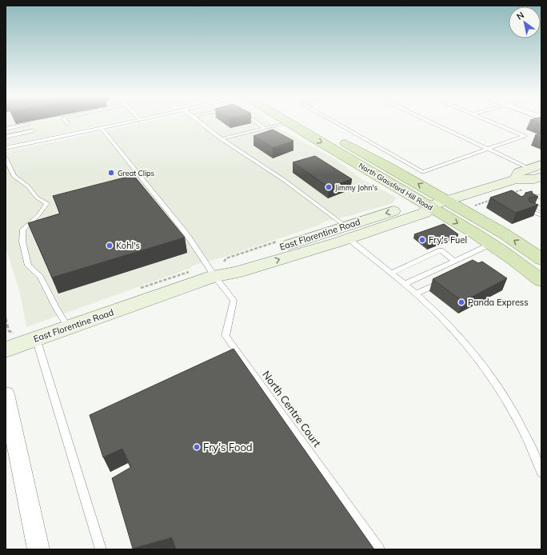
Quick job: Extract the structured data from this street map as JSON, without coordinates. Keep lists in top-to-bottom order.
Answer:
{
  "streets": {
    "main road": ["North Glassford Hill Road"],
    "street": ["East Florentine Road"],
    "lane": ["North Centre Court"]
  },
  "crossings": [
    ["North Glassford Hill Road", "East Florentine Road"],
    ["East Florentine Road", "North Centre Court"]
  ],
  "places": [
    "Great Clips",
    "Jimmy John's",
    "Fry's Fuel",
    "Kohl's",
    "Panda Express",
    "Fry's Food"
  ],
  "north": "top left"
}
